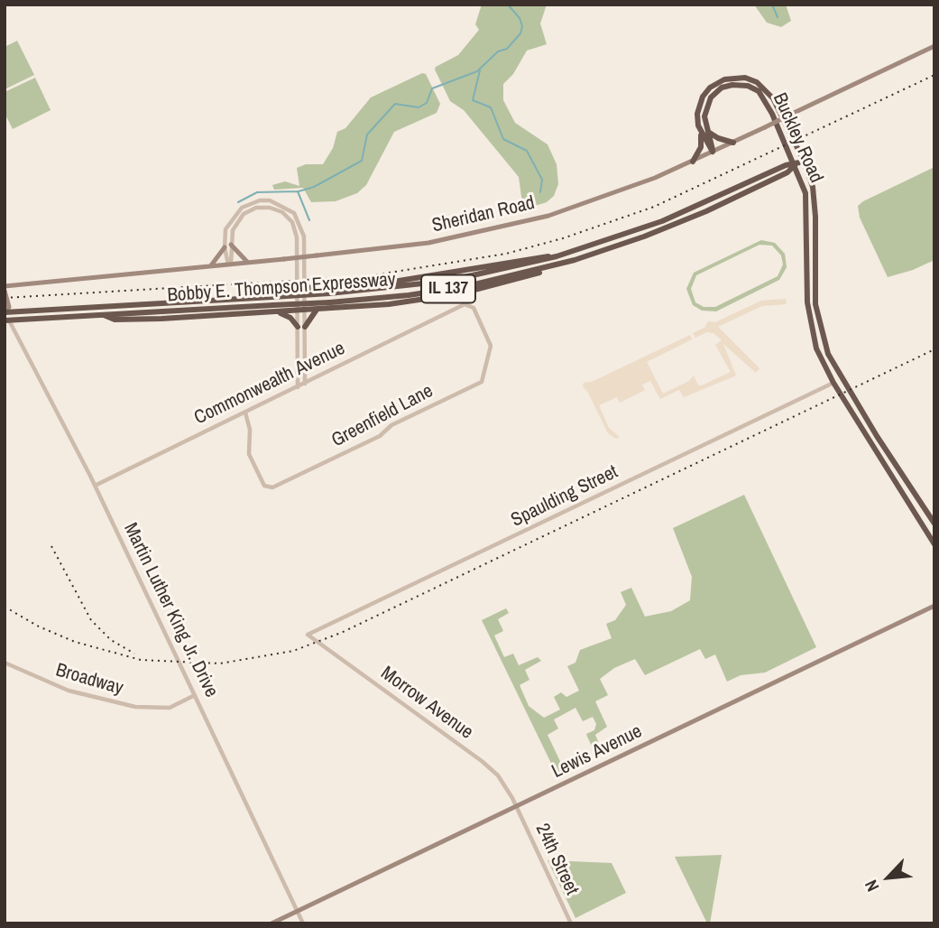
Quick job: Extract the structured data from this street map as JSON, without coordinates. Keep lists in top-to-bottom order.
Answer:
{
  "streets": {
    "highway": ["Buckley Road", "Bobby E. Thompson Expressway", "IL 137"],
    "main road": ["Sheridan Road", "Martin Luther King Jr. Drive", "Lewis Avenue"],
    "street": [
      "Commonwealth Avenue",
      "Greenfield Lane",
      "Spaulding Street",
      "Broadway",
      "Morrow Avenue",
      "24th Street"
    ]
  },
  "crossings": [
    ["Buckley Road", "Sheridan Road"],
    ["Buckley Road", "Bobby E. Thompson Expressway"],
    ["Buckley Road", "Spaulding Street"],
    ["Bobby E. Thompson Expressway", "Martin Luther King Jr. Drive"],
    ["Commonwealth Avenue", "Greenfield Lane"],
    ["Commonwealth Avenue", "Martin Luther King Jr. Drive"],
    ["Spaulding Street", "Morrow Avenue"],
    ["Martin Luther King Jr. Drive", "Broadway"],
    ["Martin Luther King Jr. Drive", "Lewis Avenue"],
    ["Morrow Avenue", "Lewis Avenue"],
    ["Morrow Avenue", "24th Street"],
    ["Lewis Avenue", "24th Street"]
  ],
  "north": "bottom left"
}
